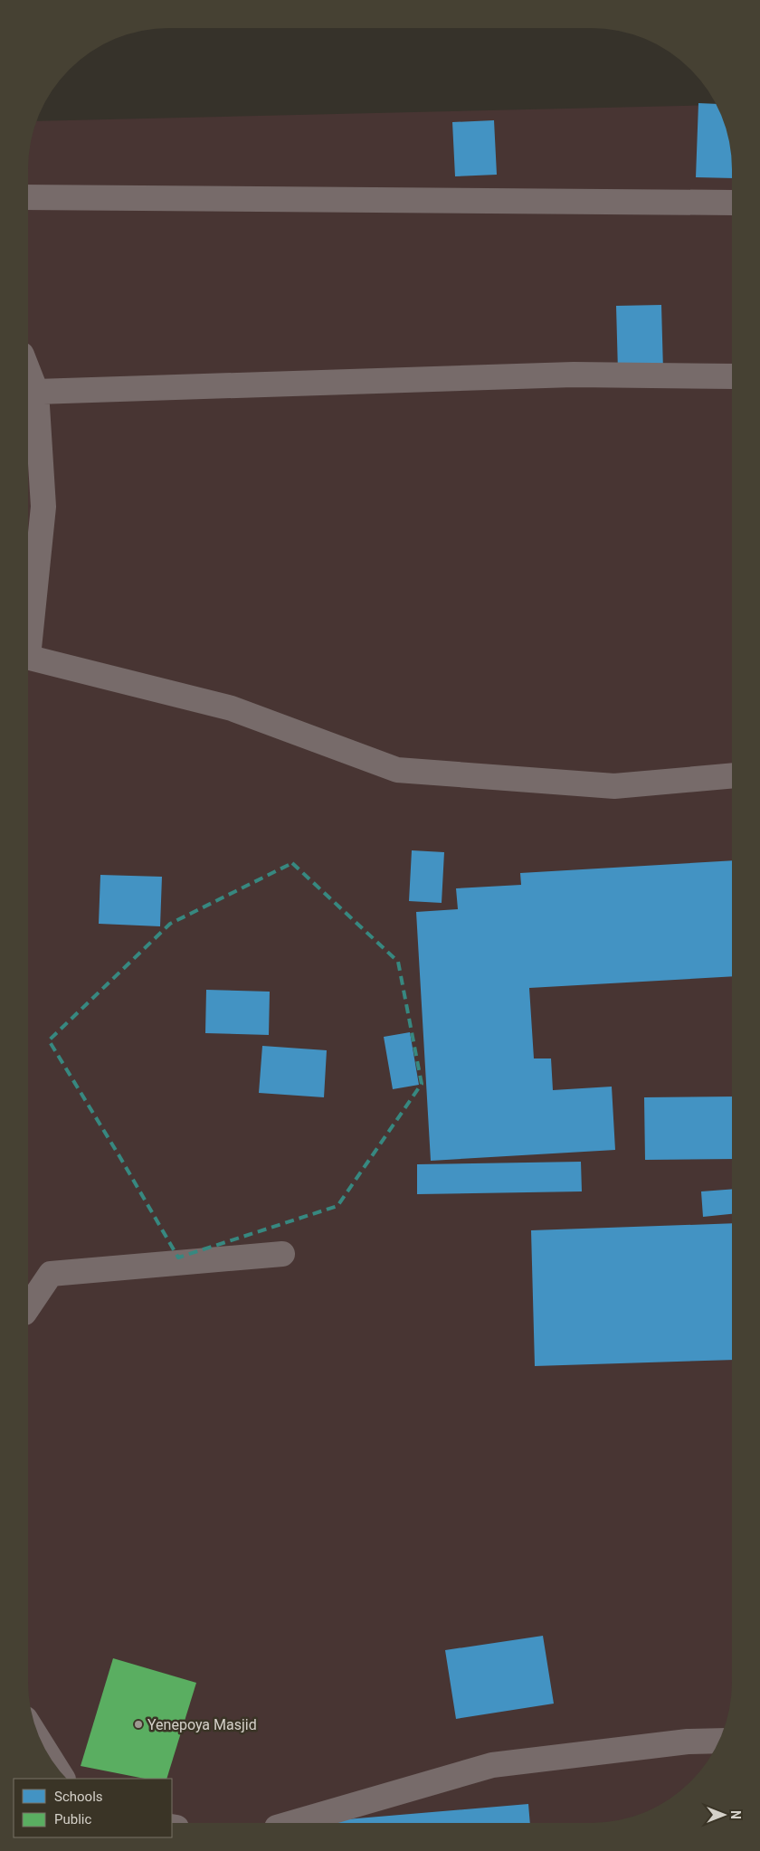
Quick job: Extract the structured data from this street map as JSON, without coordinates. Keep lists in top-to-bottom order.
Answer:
{
  "places": ["Yenepoya Masjid"],
  "legend": ["Schools", "Public"],
  "north": "right"
}
